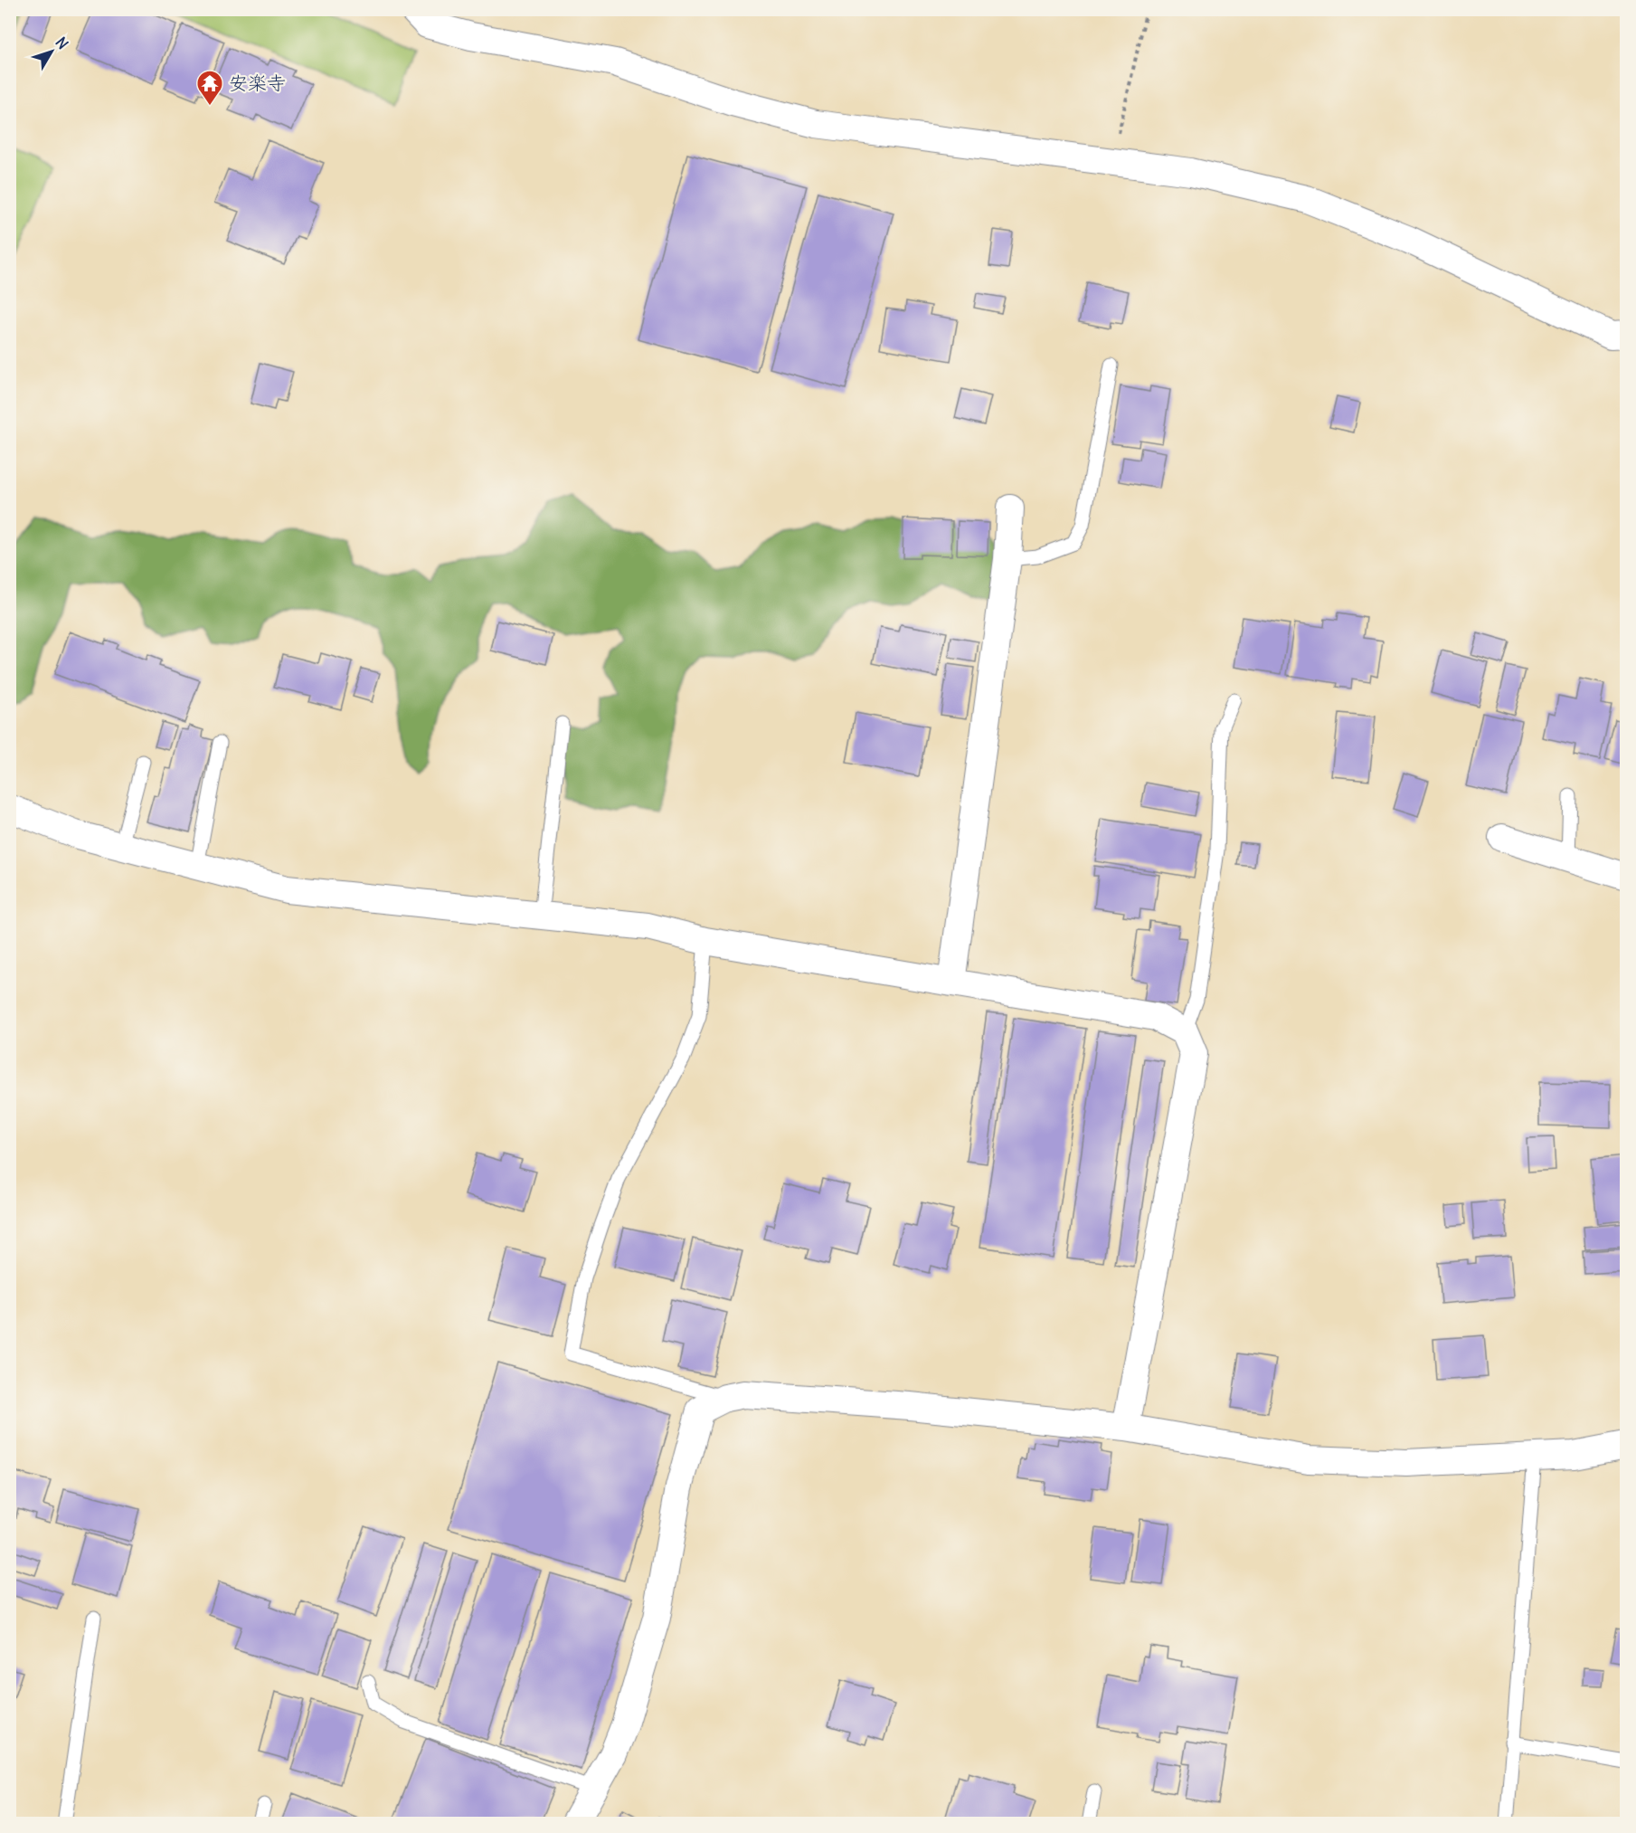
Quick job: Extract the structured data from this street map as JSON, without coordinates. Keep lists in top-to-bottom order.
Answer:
{
  "places": {
    "temple": ["安楽寺"]
  },
  "north": "top right"
}
